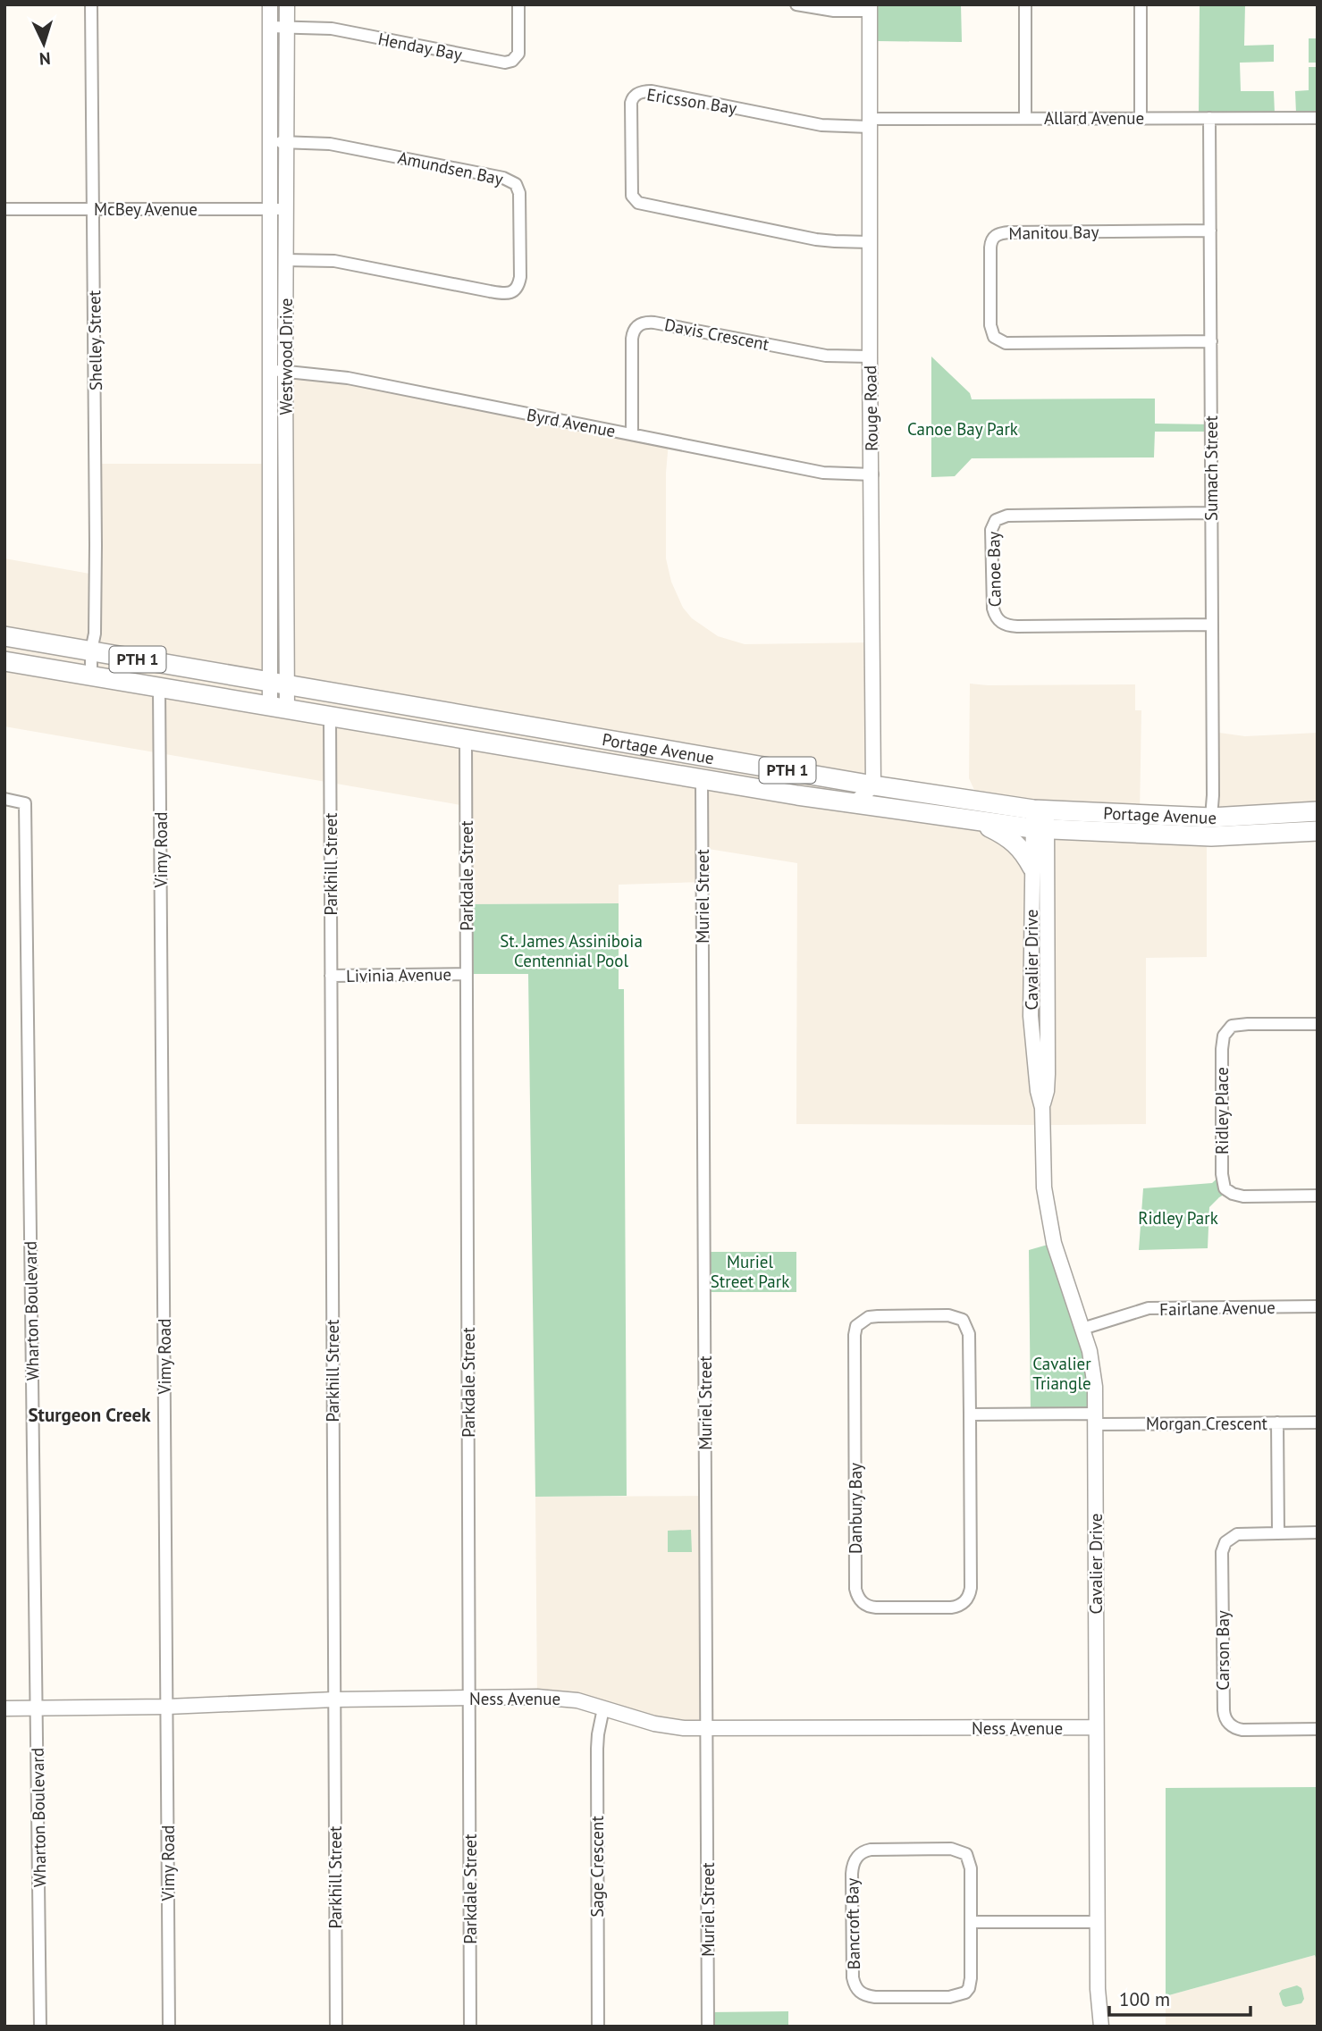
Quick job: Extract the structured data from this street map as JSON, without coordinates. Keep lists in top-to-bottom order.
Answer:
{
  "streets": {
    "highway": ["PTH 1", "Portage Avenue"],
    "street": [
      "Henday Bay",
      "Ericsson Bay",
      "Allard Avenue",
      "Amundsen Bay",
      "McBey Avenue",
      "Manitou Bay",
      "Davis Crescent",
      "Shelley Street",
      "Westwood Drive",
      "Rouge Road",
      "Byrd Avenue",
      "Sumach Street",
      "Canoe Bay",
      "Vimy Road",
      "Parkhill Street",
      "Parkdale Street",
      "Muriel Street",
      "Cavalier Drive",
      "Livinia Avenue",
      "Ridley Place",
      "Fairlane Avenue",
      "Wharton Boulevard",
      "Morgan Crescent",
      "Danbury Bay",
      "Carson Bay",
      "Ness Avenue",
      "Sage Crescent",
      "Bancroft Bay"
    ]
  },
  "crossings": [
    ["Henday Bay", "Westwood Drive"],
    ["Ericsson Bay", "Allard Avenue"],
    ["Ericsson Bay", "Rouge Road"],
    ["Allard Avenue", "Rouge Road"],
    ["Allard Avenue", "Sumach Street"],
    ["Amundsen Bay", "Westwood Drive"],
    ["McBey Avenue", "Shelley Street"],
    ["McBey Avenue", "Westwood Drive"],
    ["Manitou Bay", "Sumach Street"],
    ["Davis Crescent", "Rouge Road"],
    ["Davis Crescent", "Byrd Avenue"],
    ["Shelley Street", "Portage Avenue"],
    ["Westwood Drive", "Byrd Avenue"],
    ["Westwood Drive", "Portage Avenue"],
    ["Rouge Road", "Byrd Avenue"],
    ["Rouge Road", "Portage Avenue"],
    ["Sumach Street", "Canoe Bay"],
    ["Sumach Street", "Portage Avenue"],
    ["Portage Avenue", "Vimy Road"],
    ["Portage Avenue", "Parkhill Street"],
    ["Portage Avenue", "Parkdale Street"],
    ["Portage Avenue", "Muriel Street"],
    ["Portage Avenue", "Cavalier Drive"],
    ["Vimy Road", "Ness Avenue"],
    ["Parkhill Street", "Livinia Avenue"],
    ["Parkhill Street", "Ness Avenue"],
    ["Parkdale Street", "Livinia Avenue"],
    ["Parkdale Street", "Ness Avenue"],
    ["Muriel Street", "Ness Avenue"],
    ["Cavalier Drive", "Fairlane Avenue"],
    ["Cavalier Drive", "Morgan Crescent"],
    ["Cavalier Drive", "Ness Avenue"],
    ["Wharton Boulevard", "Ness Avenue"],
    ["Ness Avenue", "Sage Crescent"]
  ],
  "districts": ["Sturgeon Creek"],
  "parks": [
    "Canoe Bay Park",
    "St. James Assiniboia Centennial Pool",
    "Ridley Park",
    "Muriel Street Park",
    "Cavalier Triangle"
  ],
  "scale_bar": "100 m",
  "north": "bottom"
}
